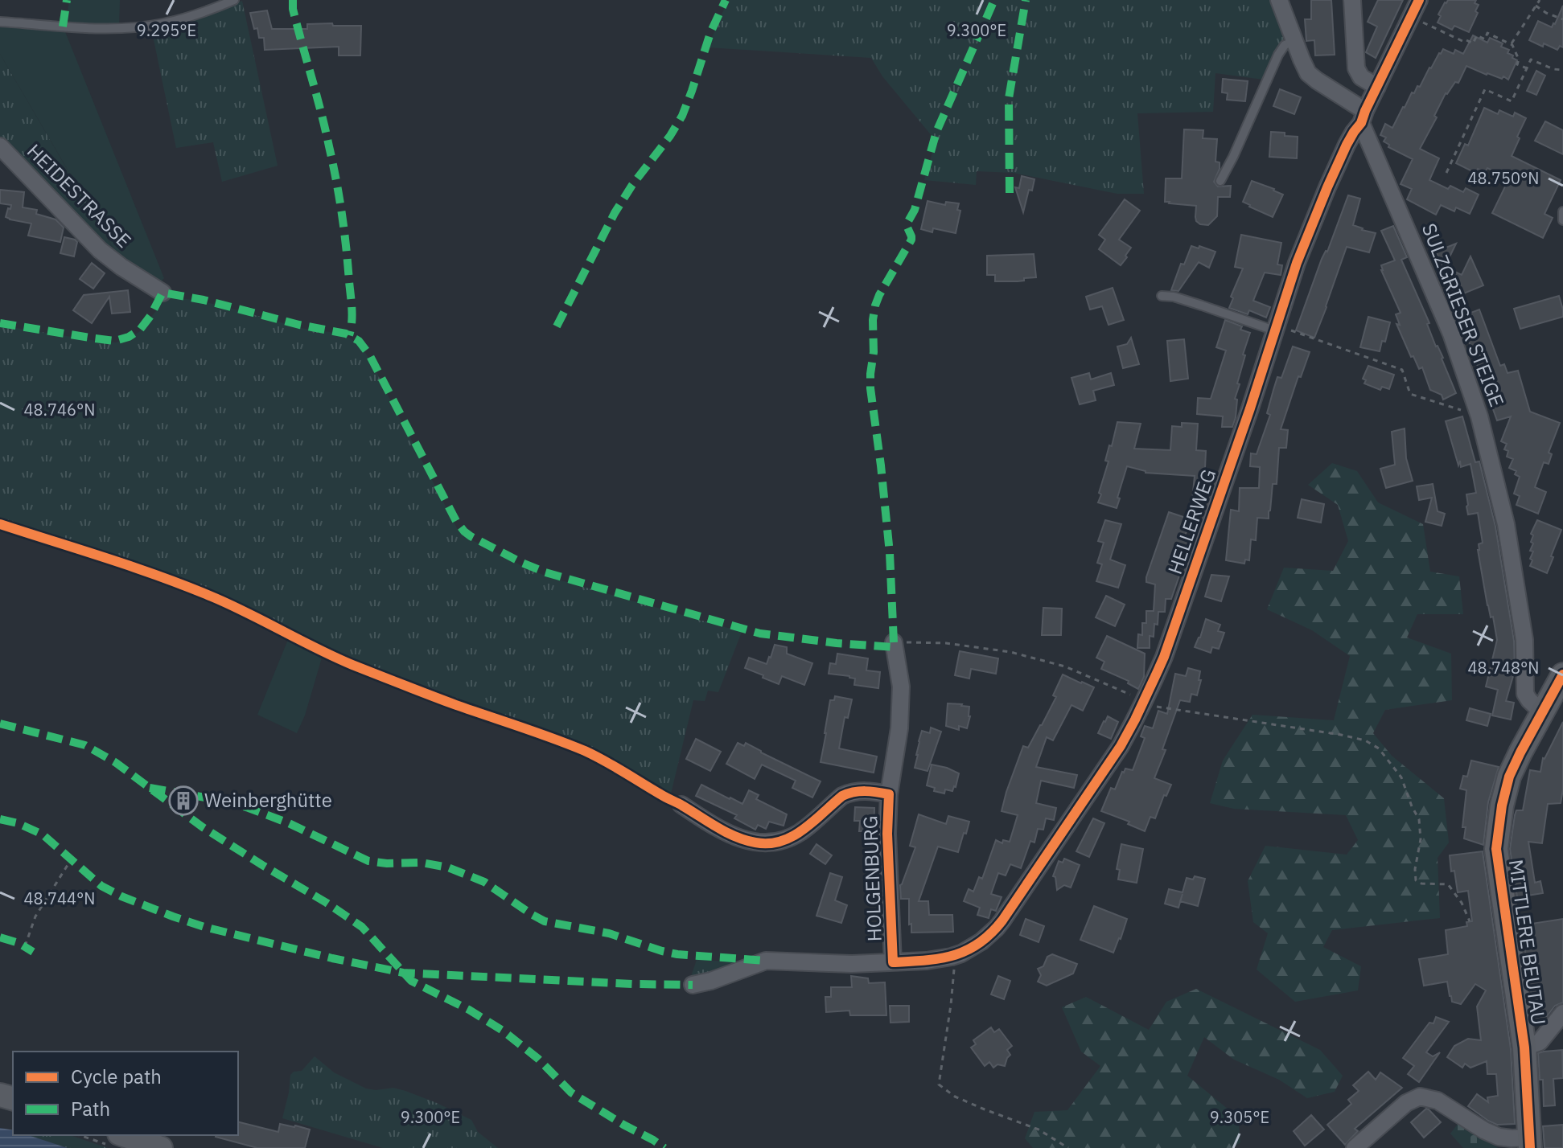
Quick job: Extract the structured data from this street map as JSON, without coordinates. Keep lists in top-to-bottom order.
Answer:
{
  "streets": {
    "main road": ["MITTLERE BEUTAU"],
    "street": [
      "HEIDESTRASSE",
      "SULZGRIESER STEIGE",
      "HELLERWEG",
      "HOLGENBURG"
    ]
  },
  "crossings": [
    ["SULZGRIESER STEIGE", "HELLERWEG"],
    ["SULZGRIESER STEIGE", "MITTLERE BEUTAU"],
    ["HELLERWEG", "HOLGENBURG"]
  ],
  "places": {
    "building": ["Weinberghütte"]
  },
  "legend": ["Cycle path", "Path"],
  "coordinates": [
    "9.295°E",
    "9.300°E",
    "48.750°N",
    "48.746°N",
    "48.748°N",
    "48.744°N",
    "9.305°E"
  ]
}
